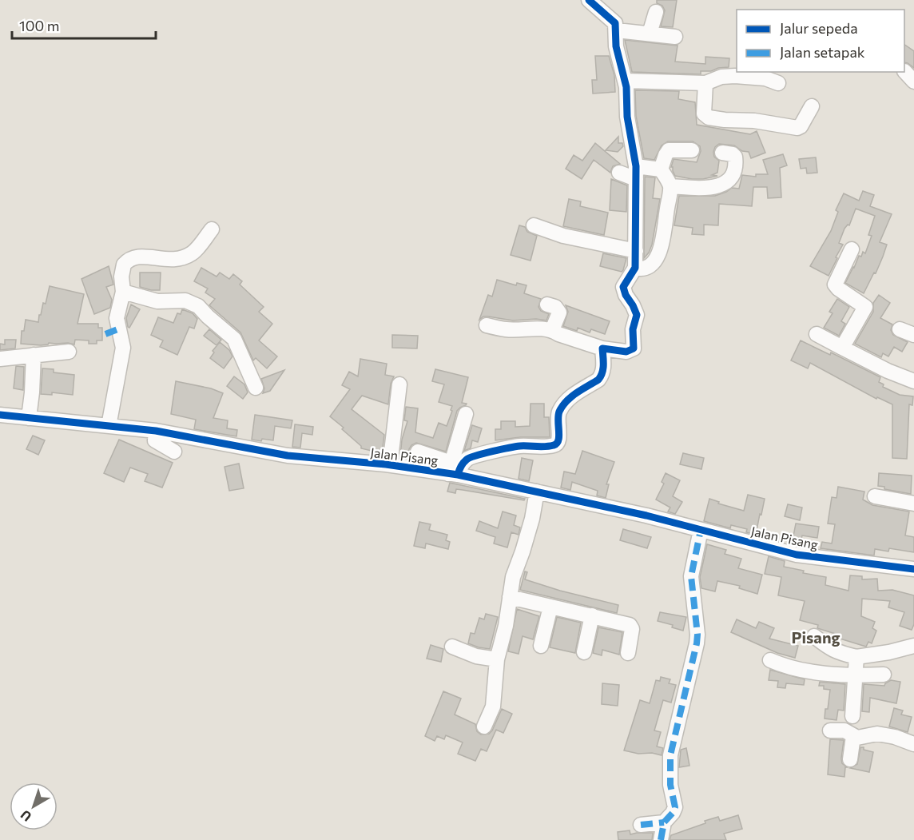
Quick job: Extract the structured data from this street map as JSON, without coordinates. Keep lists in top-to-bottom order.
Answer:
{
  "streets": {
    "street": ["Jalan Pisang"]
  },
  "districts": ["Pisang"],
  "legend": ["Jalur sepeda", "Jalan setapak"],
  "scale_bar": "100 m",
  "north": "bottom left"
}
